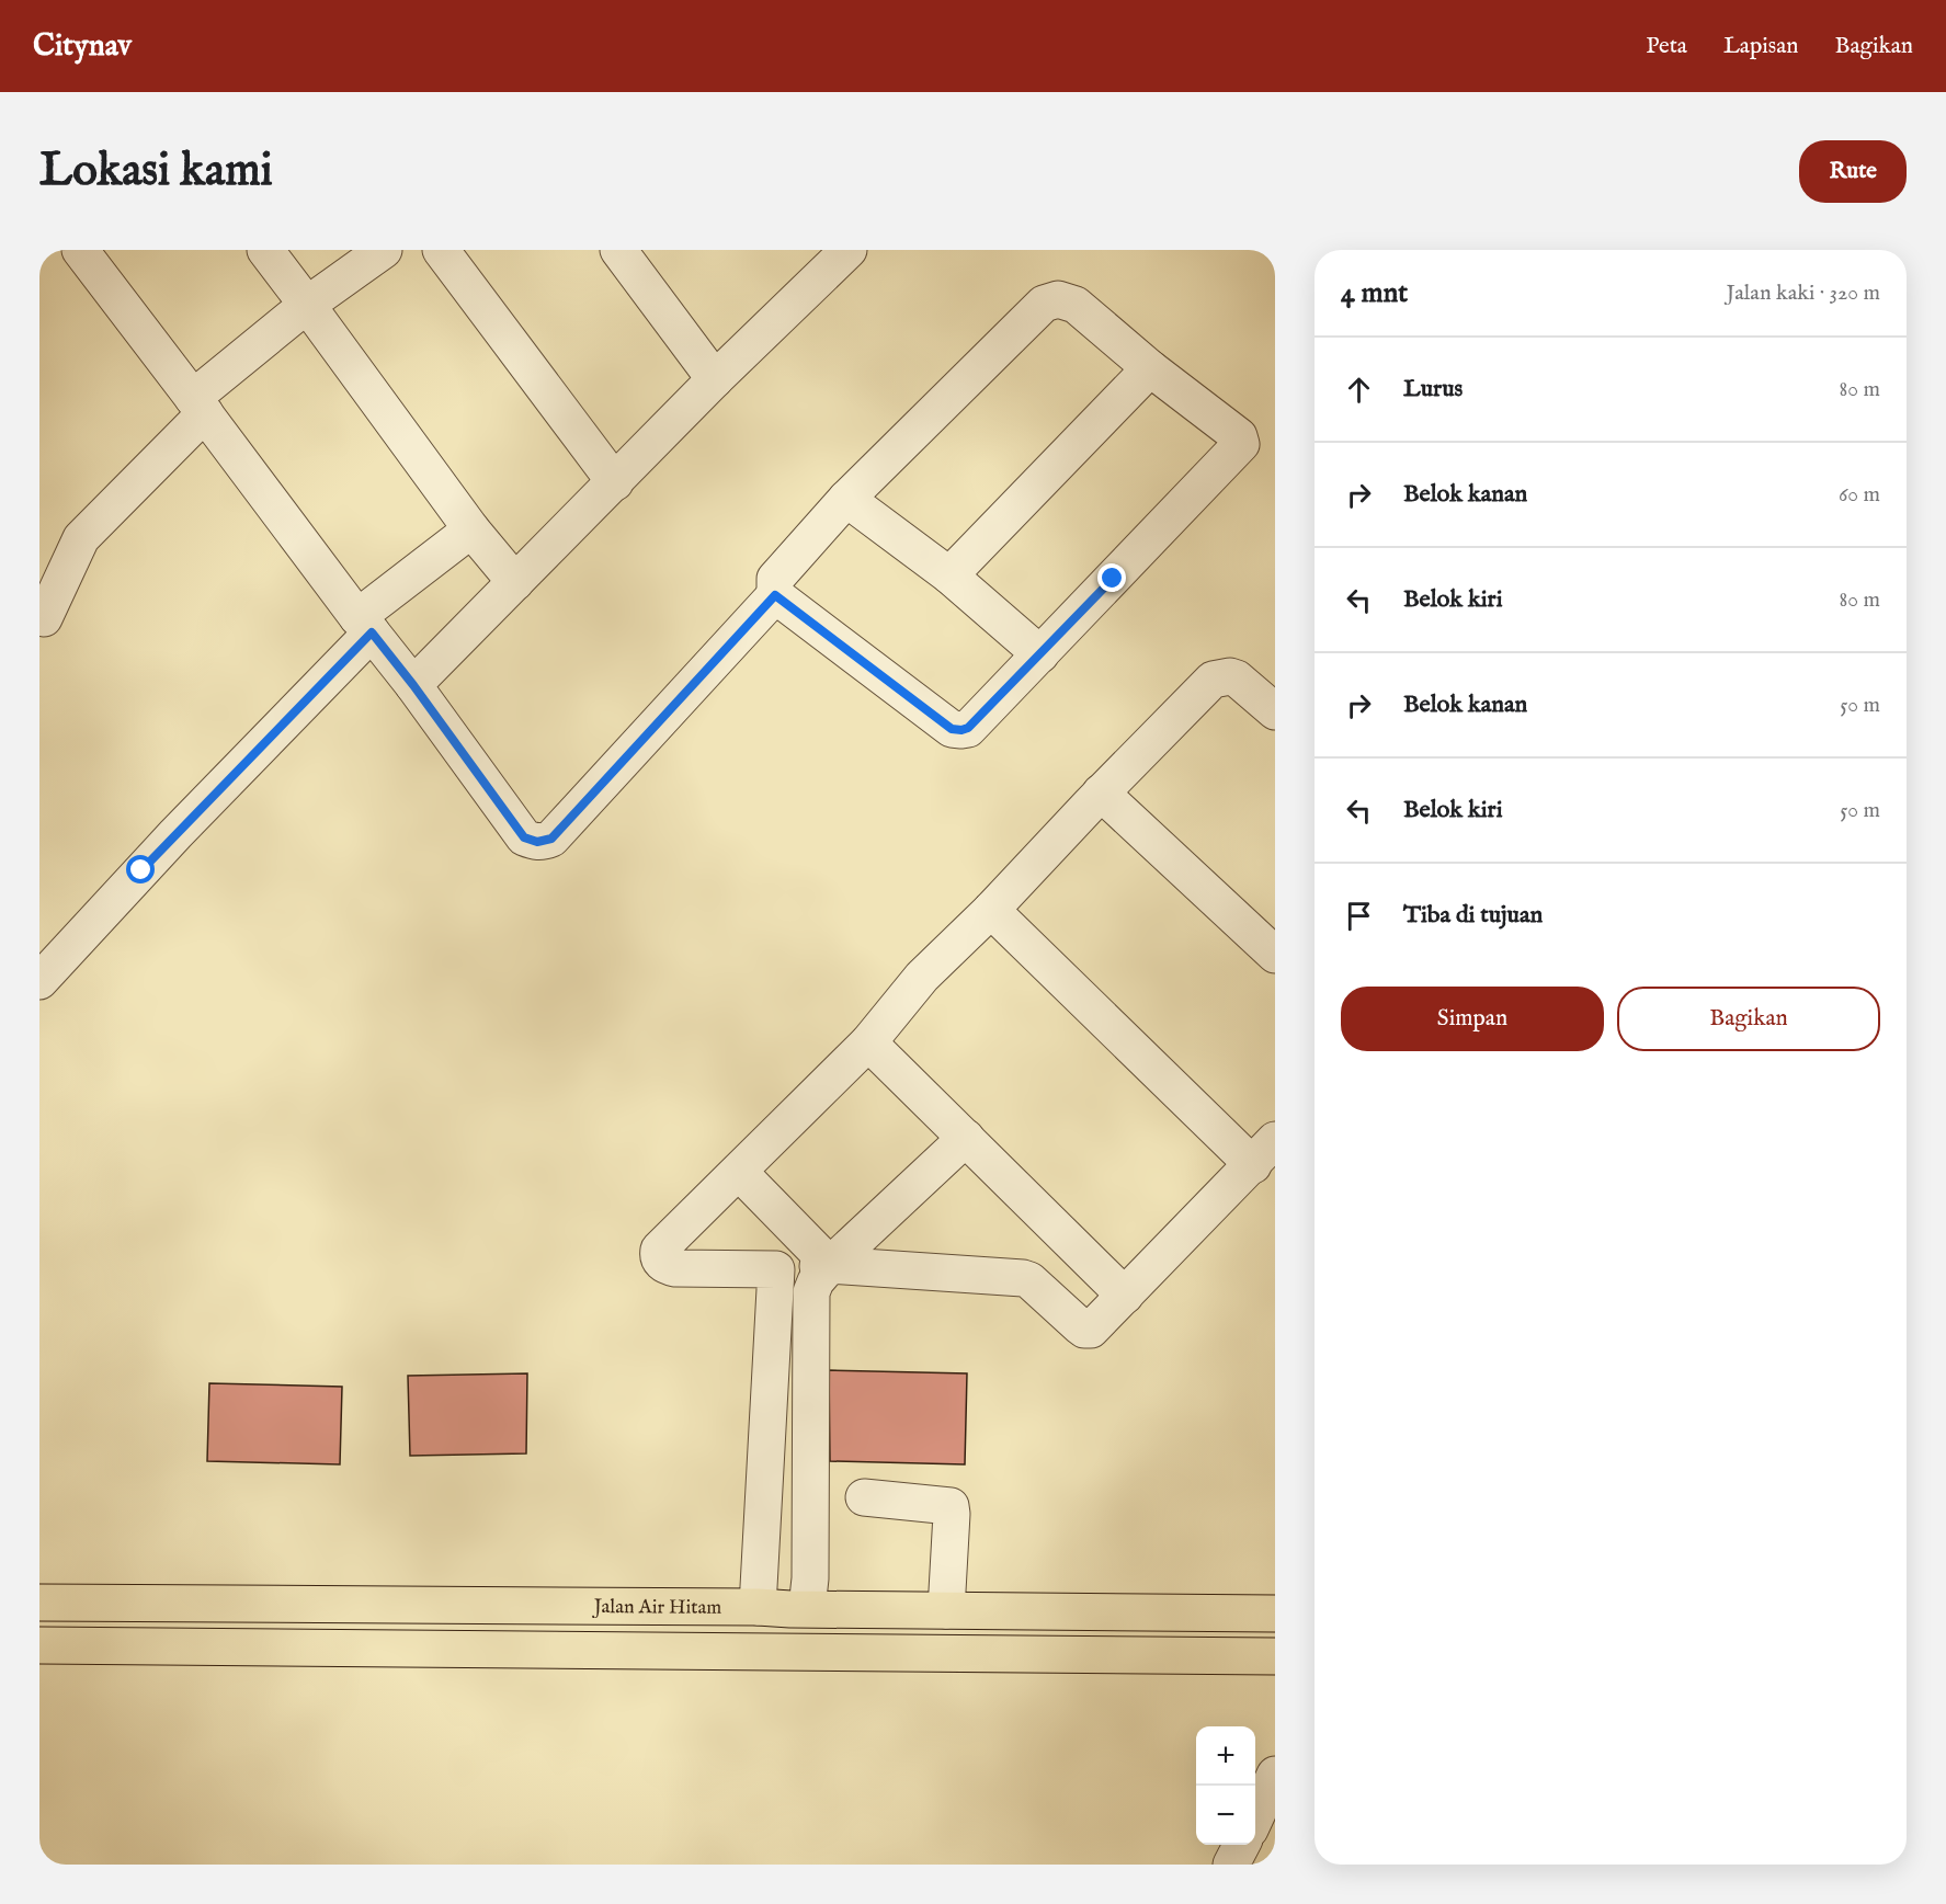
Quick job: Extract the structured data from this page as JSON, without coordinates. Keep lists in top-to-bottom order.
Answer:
{
  "streets": {
    "highway": ["Jalan Air Hitam"]
  },
  "page": {
    "header": "Citynav",
    "nav": ["Peta", "Lapisan", "Bagikan"],
    "buttons": [
      "Rute",
      ["Simpan", "Bagikan"]
    ],
    "title": "Lokasi kami",
    "heading": ["4 mnt", "Jalan kaki · 320 m"],
    "list": [
      ["Lurus", "80 m"],
      ["Belok kanan", "60 m"],
      ["Belok kiri", "80 m"],
      ["Belok kanan", "50 m"],
      ["Belok kiri", "50 m"],
      "Tiba di tujuan"
    ],
    "map_buttons": ["+", "−"]
  }
}
